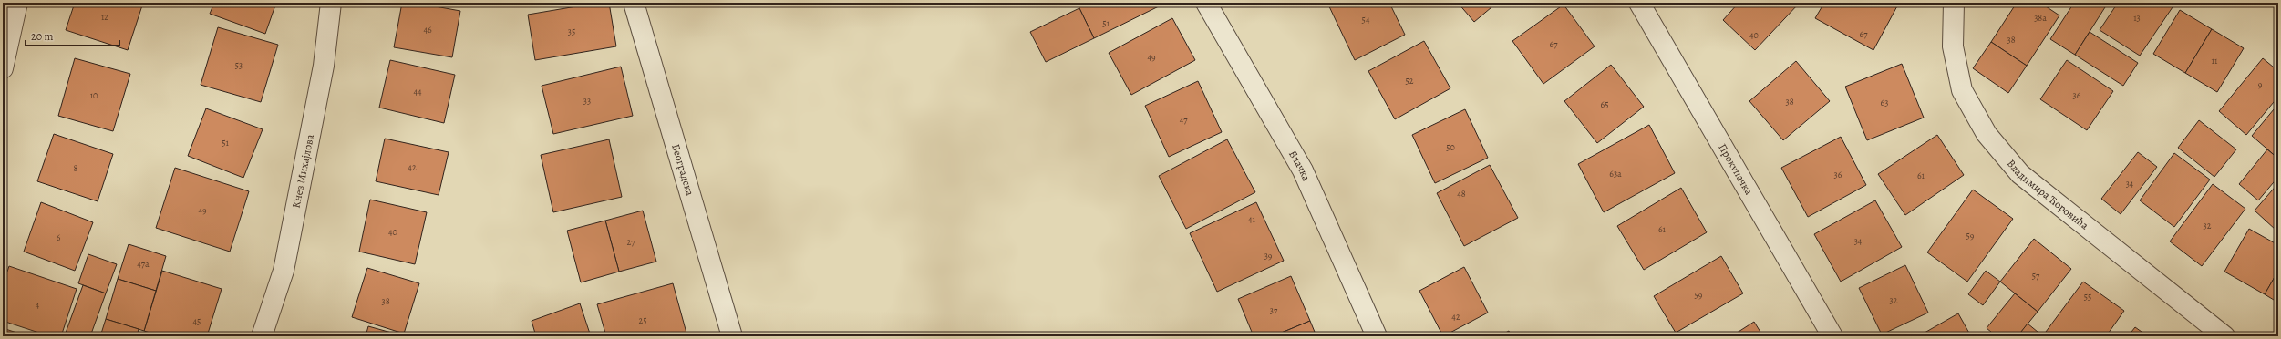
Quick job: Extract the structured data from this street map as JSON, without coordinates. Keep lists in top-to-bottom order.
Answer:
{
  "streets": {
    "street": [
      "Блачка",
      "Београдска",
      "Прокупачка",
      "Кнез Михајлова",
      "Владимира Ћоровића"
    ]
  },
  "house_numbers": [
    "12",
    "38a",
    "13",
    "54",
    "51",
    "46",
    "35",
    "67",
    "40",
    "38",
    "67",
    "49",
    "11",
    "53",
    "52",
    "9",
    "44",
    "10",
    "36",
    "33",
    "38",
    "63",
    "65",
    "47",
    "51",
    "50",
    "42",
    "8",
    "63a",
    "36",
    "61",
    "34",
    "48",
    "49",
    "41",
    "32",
    "61",
    "40",
    "59",
    "6",
    "34",
    "27",
    "39",
    "47a",
    "57",
    "59",
    "55",
    "32",
    "38",
    "4",
    "37",
    "42",
    "25",
    "45"
  ],
  "scale_bar": "20 m"
}
